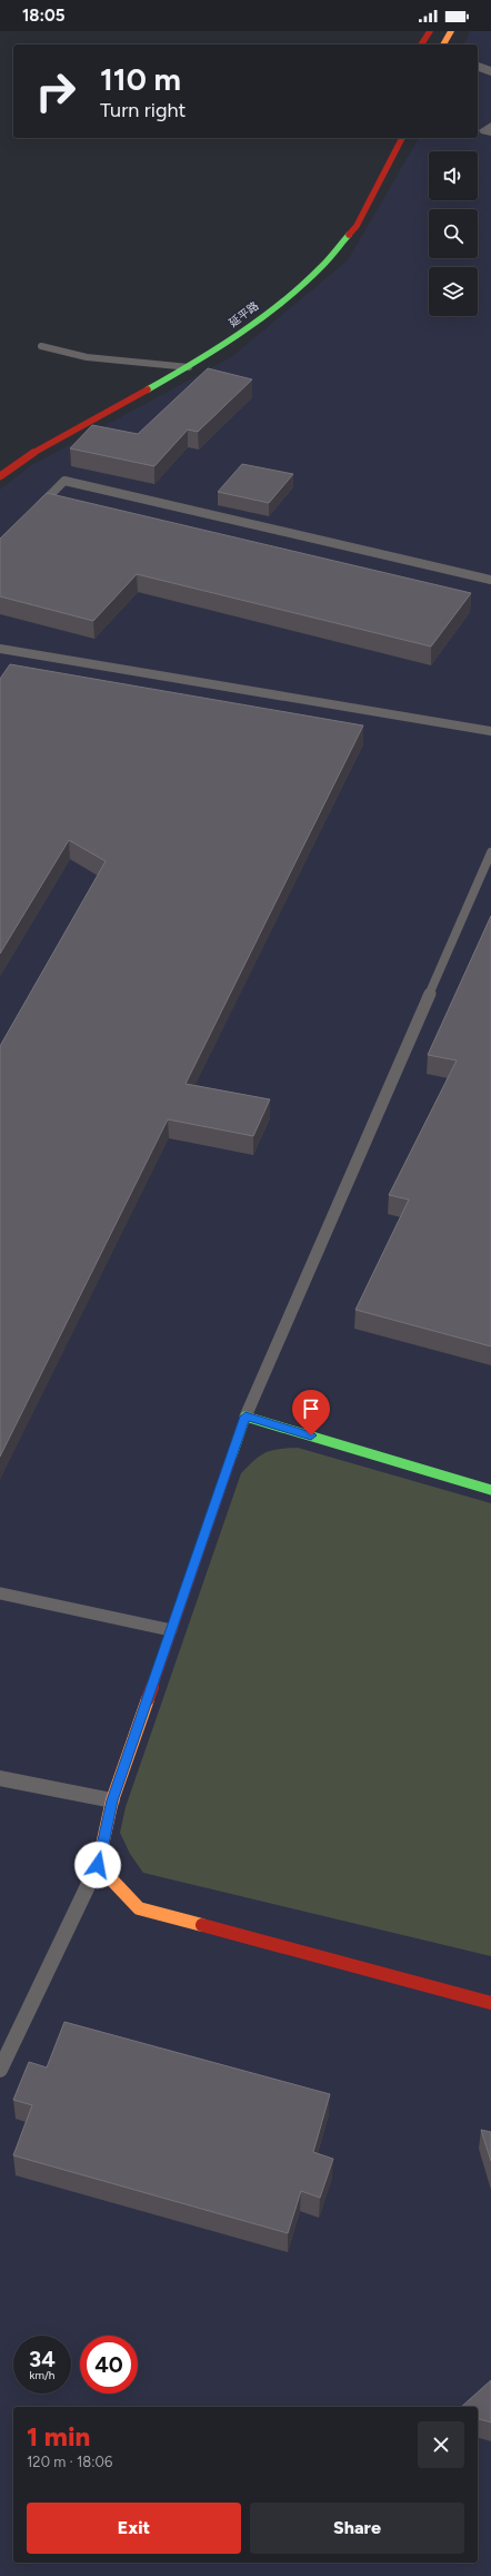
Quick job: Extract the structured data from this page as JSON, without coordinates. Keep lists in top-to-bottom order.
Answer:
{
  "streets": {
    "street": ["延平路"]
  },
  "page": {
    "status": "18:05",
    "turn": ["110 m", "Turn right"],
    "speed": "34 km/h",
    "limit": "40",
    "heading": ["1 min", "120 m · 18:06"],
    "buttons": ["Exit", "Share"]
  }
}
